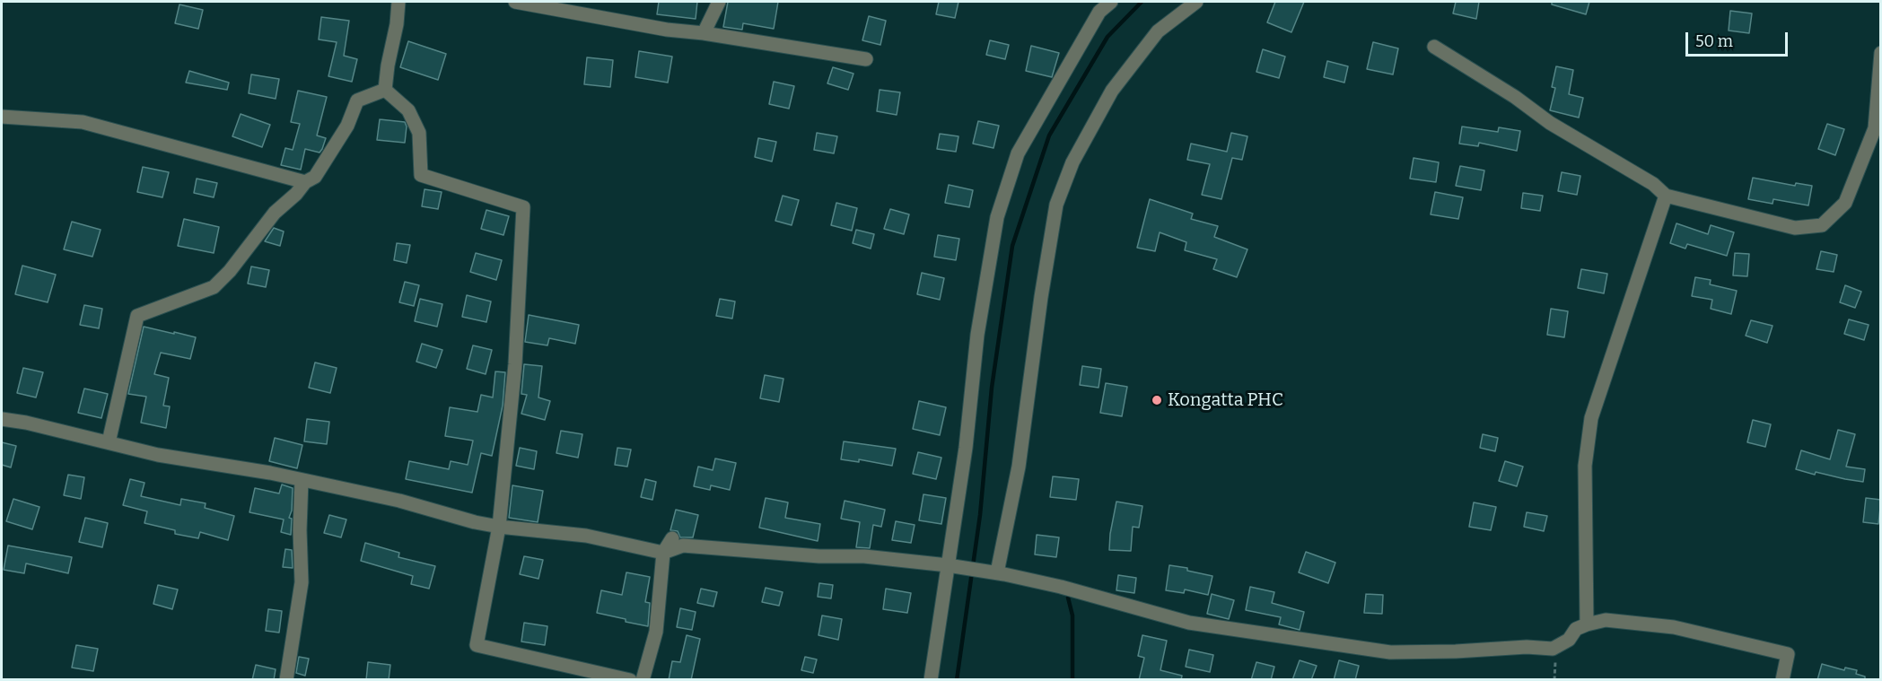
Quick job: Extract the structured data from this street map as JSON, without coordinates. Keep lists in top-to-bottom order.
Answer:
{
  "places": ["Kongatta PHC"],
  "scale_bar": "50 m"
}
